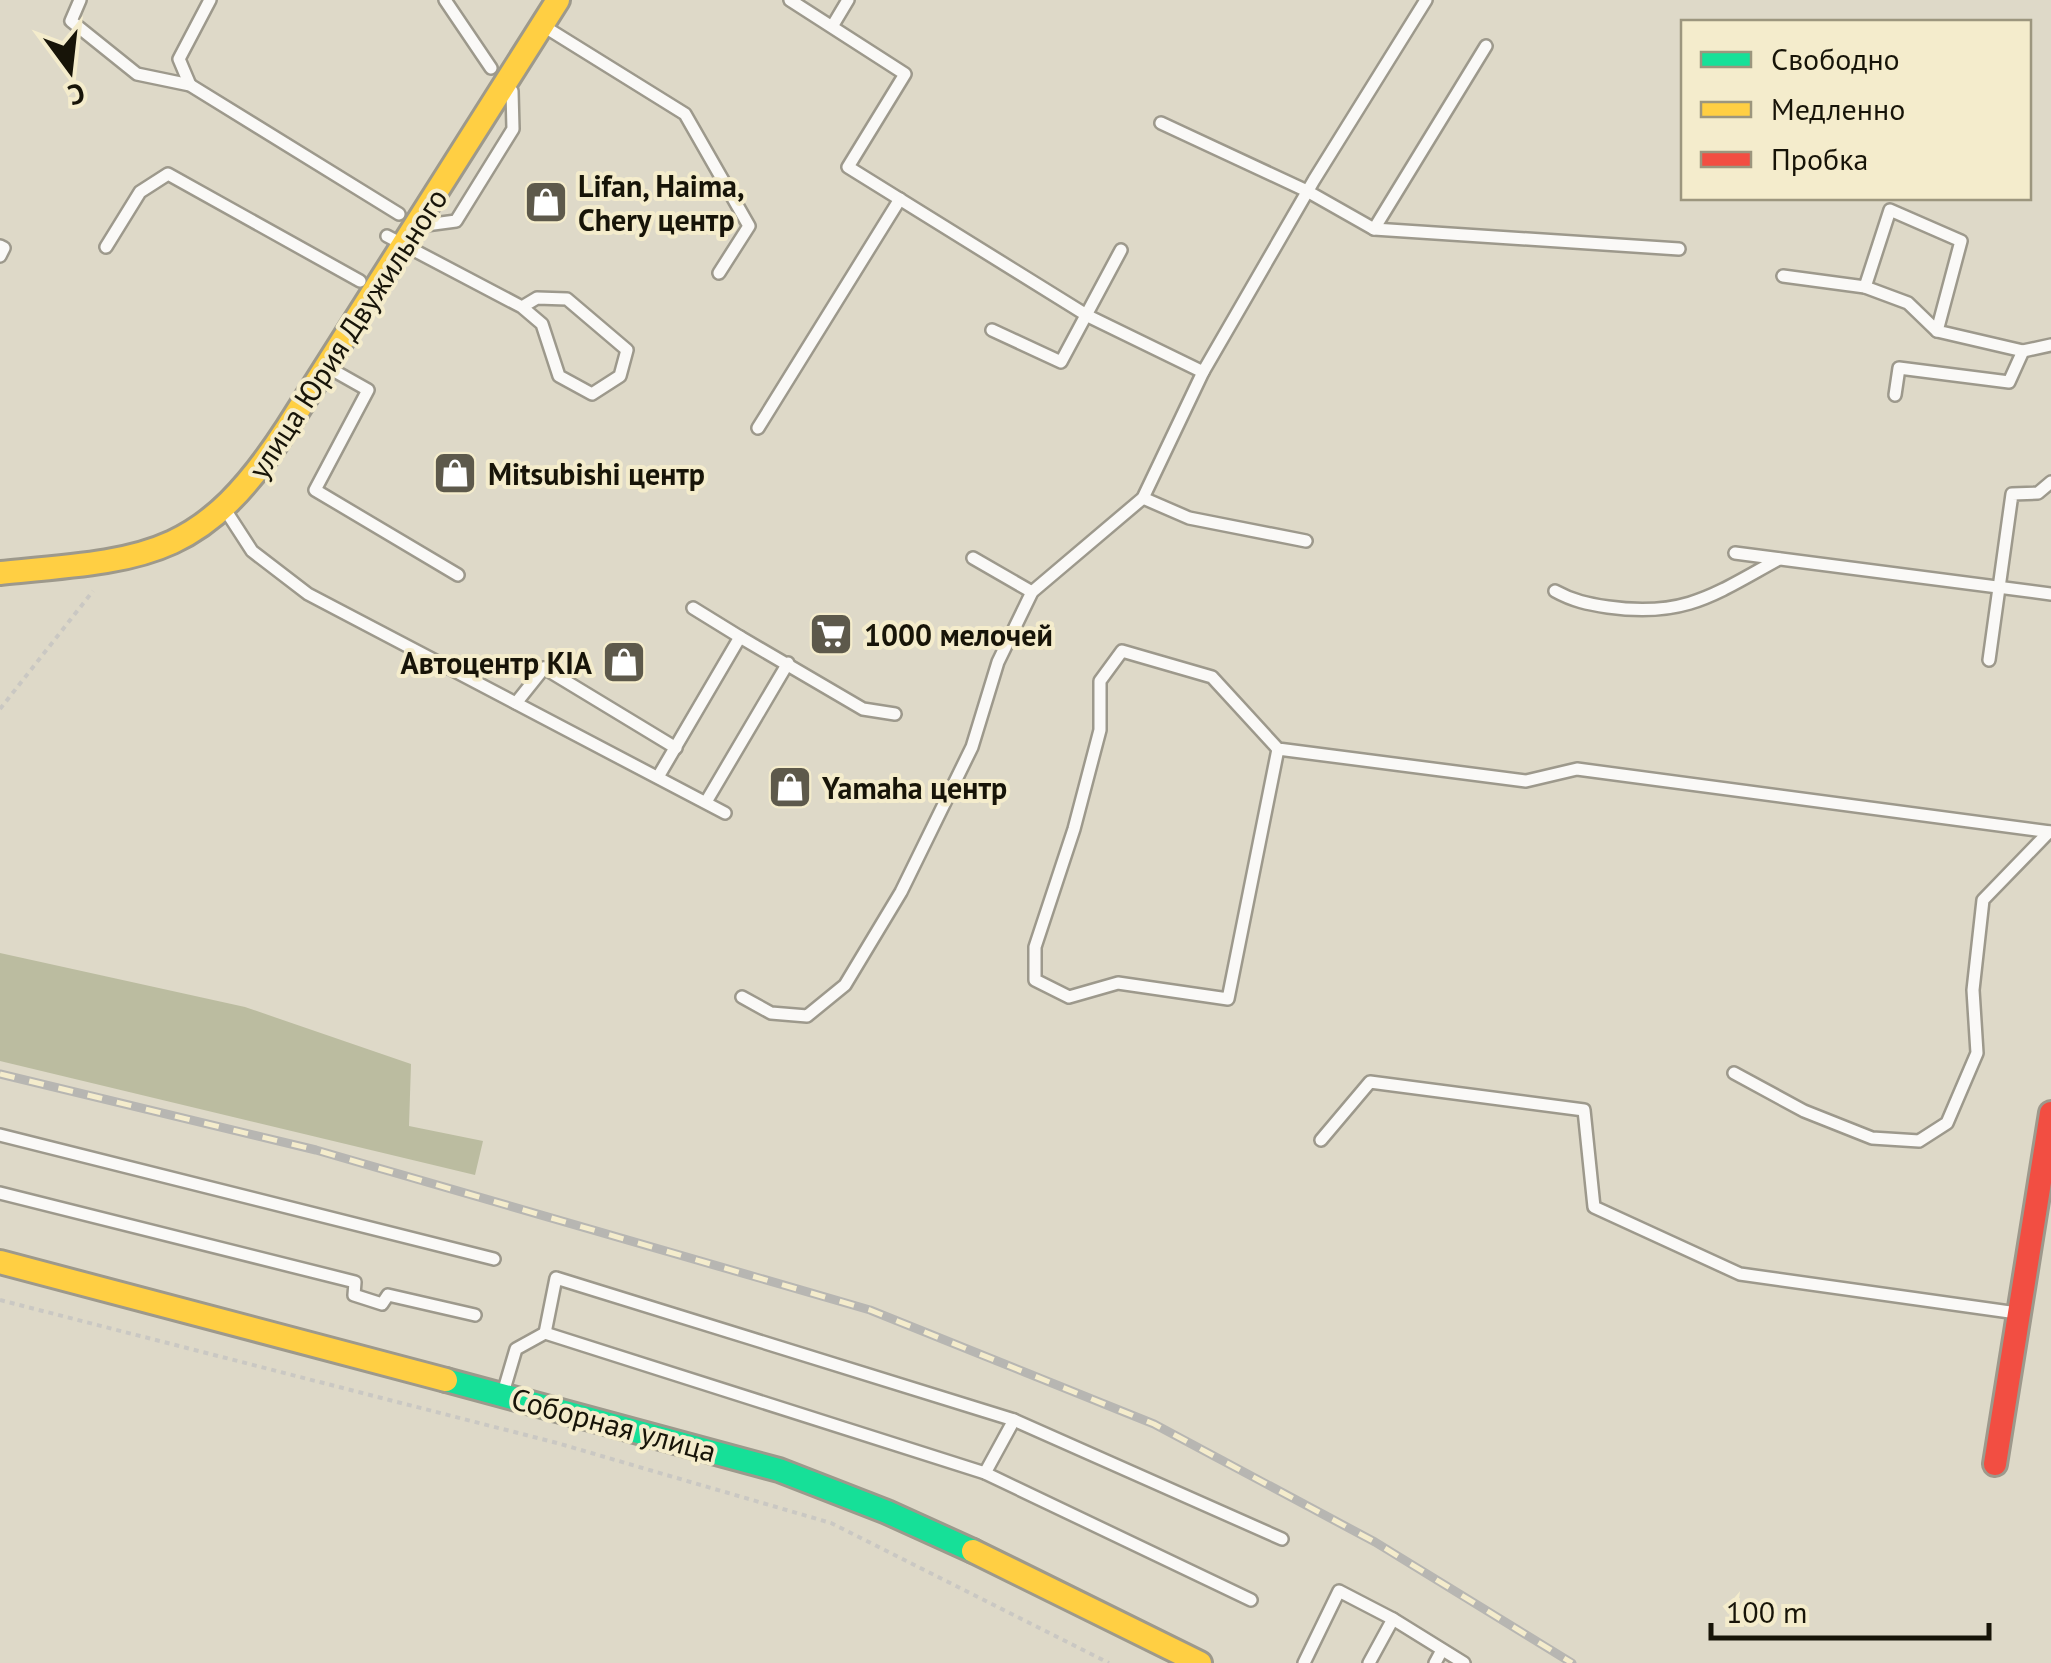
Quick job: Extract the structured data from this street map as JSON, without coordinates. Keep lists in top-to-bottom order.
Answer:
{
  "streets": {
    "street": ["улица Юрия Двужильного", "Соборная улица"]
  },
  "places": {
    "shop": [
      "Lifan, Haima, Chery центр",
      "Mitsubishi центр",
      "Автоцентр KIA",
      "Yamaha центр"
    ],
    "supermarket": ["1000 мелочей"]
  },
  "legend": ["Свободно", "Медленно", "Пробка"],
  "scale_bar": "100 m",
  "north": "bottom"
}
